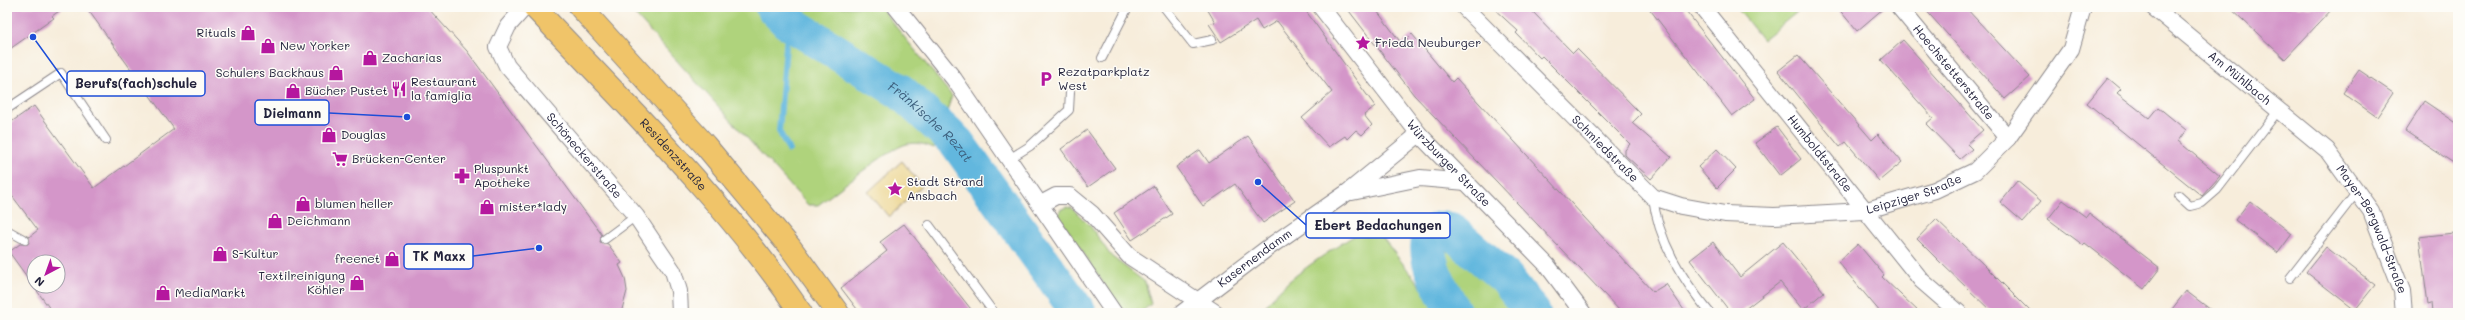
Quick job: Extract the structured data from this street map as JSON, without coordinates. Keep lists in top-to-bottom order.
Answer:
{
  "streets": {
    "main road": ["Residenzstraße"],
    "street": [
      "Hoechstetterstraße",
      "Am Mühlbach",
      "Schmiedstraße",
      "Humboldtstraße",
      "Schöneckerstraße",
      "Würzburger Straße",
      "Leipziger Straße",
      "Mayer-Bergwald-Straße",
      "Kasernendamm"
    ]
  },
  "crossings": [
    ["Hoechstetterstraße", "Leipziger Straße"],
    ["Am Mühlbach", "Mayer-Bergwald-Straße"],
    ["Schmiedstraße", "Leipziger Straße"],
    ["Humboldtstraße", "Leipziger Straße"],
    ["Würzburger Straße", "Kasernendamm"]
  ],
  "water": ["Fränkische Rezat"],
  "places": {
    "shop": [
      "Rituals",
      "New Yorker",
      "Zacharias",
      "Schulers Backhaus",
      "Bücher Pustet",
      "Douglas",
      "blumen heller",
      "mister*lady",
      "Deichmann",
      "S-Kultur",
      "freenet",
      "Textilreinigung Köhler",
      "MediaMarkt"
    ],
    "other": [
      "Berufs(fach)schule",
      "Dielmann",
      "Ebert Bedachungen",
      "TK Maxx"
    ],
    "place": ["Frieda Neuburger", "Stadt Strand Ansbach"],
    "parking": ["Rezatparkplatz West"],
    "restaurant": ["Restaurant la famiglia"],
    "supermarket": ["Brücken-Center"],
    "pharmacy": ["Pluspunkt Apotheke"]
  },
  "north": "bottom left"
}
